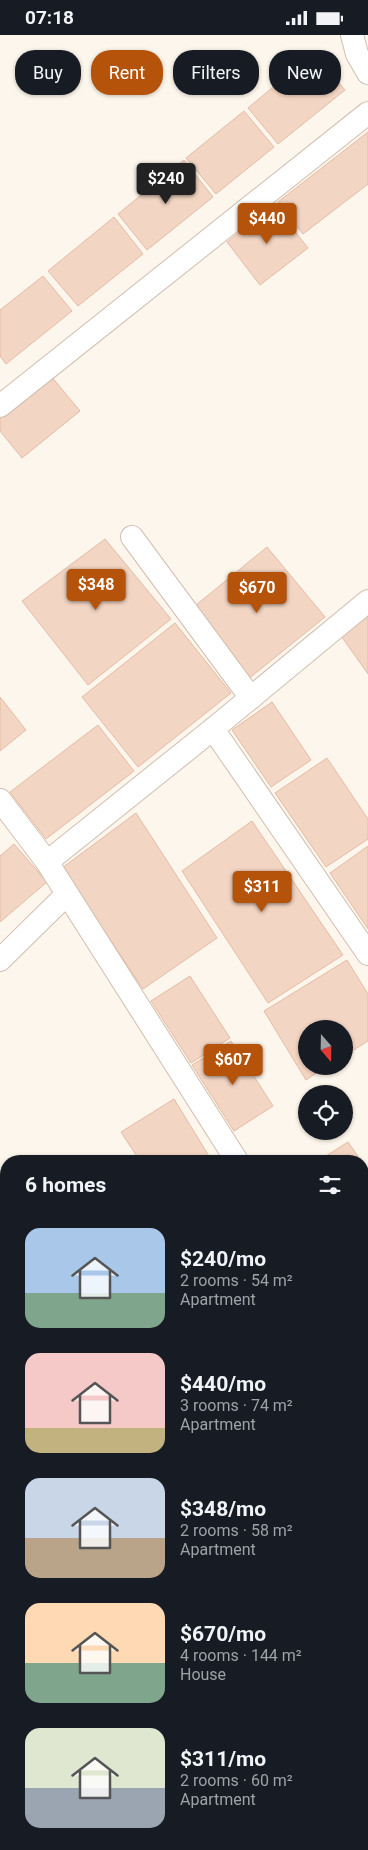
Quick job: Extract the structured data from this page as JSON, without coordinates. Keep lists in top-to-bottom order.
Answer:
{
  "north": "bottom",
  "page": {
    "status": "07:18",
    "chip": [
      "Buy",
      "Rent",
      "Filters",
      "New"
    ],
    "price": [
      "$240",
      "$440",
      "$348",
      "$670",
      "$311",
      "$607"
    ],
    "heading": "6 homes",
    "list": [
      {
        "name": "$240/mo",
        "note": "2 rooms · 54 m² · Apartment"
      },
      {
        "name": "$440/mo",
        "note": "3 rooms · 74 m² · Apartment"
      },
      {
        "name": "$348/mo",
        "note": "2 rooms · 58 m² · Apartment"
      },
      {
        "name": "$670/mo",
        "note": "4 rooms · 144 m² · House"
      },
      {
        "name": "$311/mo",
        "note": "2 rooms · 60 m² · Apartment"
      }
    ]
  }
}
